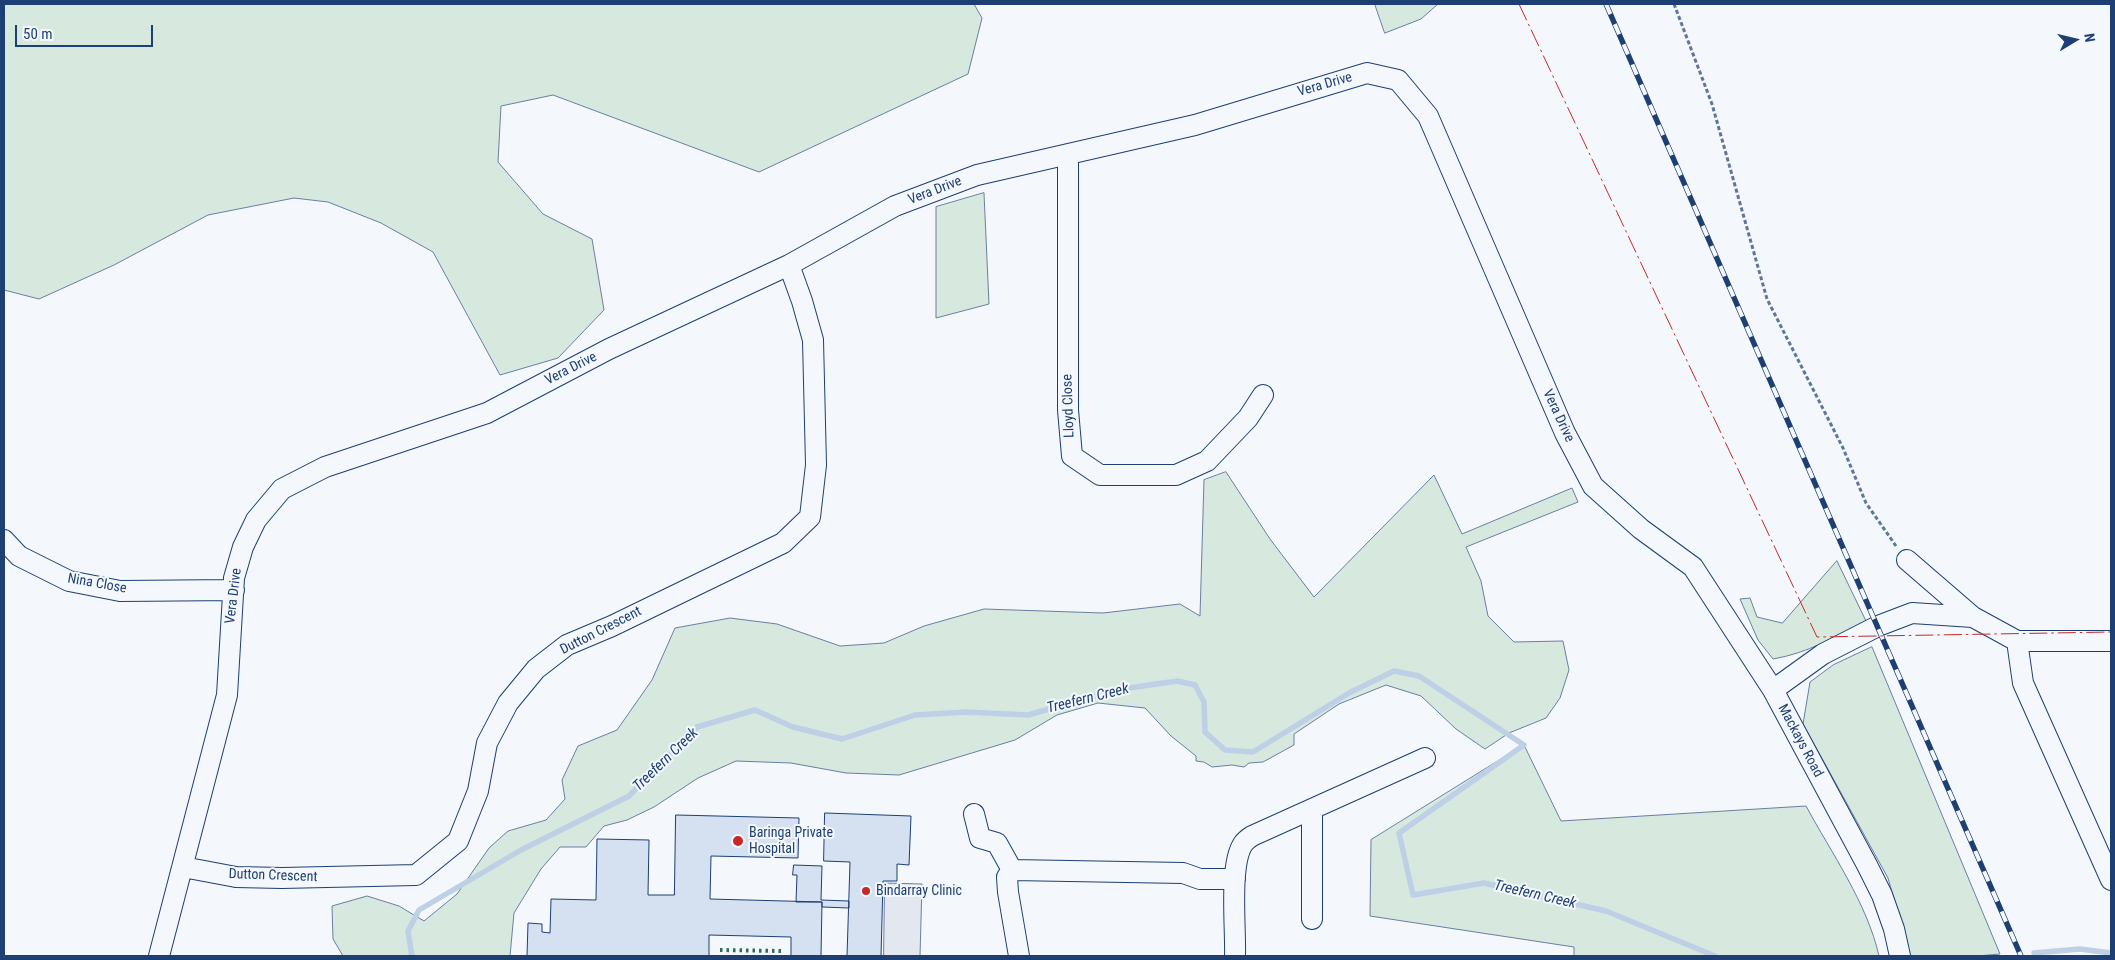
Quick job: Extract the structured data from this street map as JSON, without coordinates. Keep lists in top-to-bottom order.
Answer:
{
  "streets": {
    "street": [
      "Vera Drive",
      "Lloyd Close",
      "Nina Close",
      "Dutton Crescent",
      "Mackays Road"
    ]
  },
  "crossings": [
    ["Vera Drive", "Lloyd Close"],
    ["Vera Drive", "Nina Close"],
    ["Vera Drive", "Dutton Crescent"],
    ["Vera Drive", "Mackays Road"]
  ],
  "water": ["Treefern Creek"],
  "places": ["Baringa Private Hospital", "Bindarray Clinic"],
  "scale_bar": "50 m",
  "north": "right"
}
